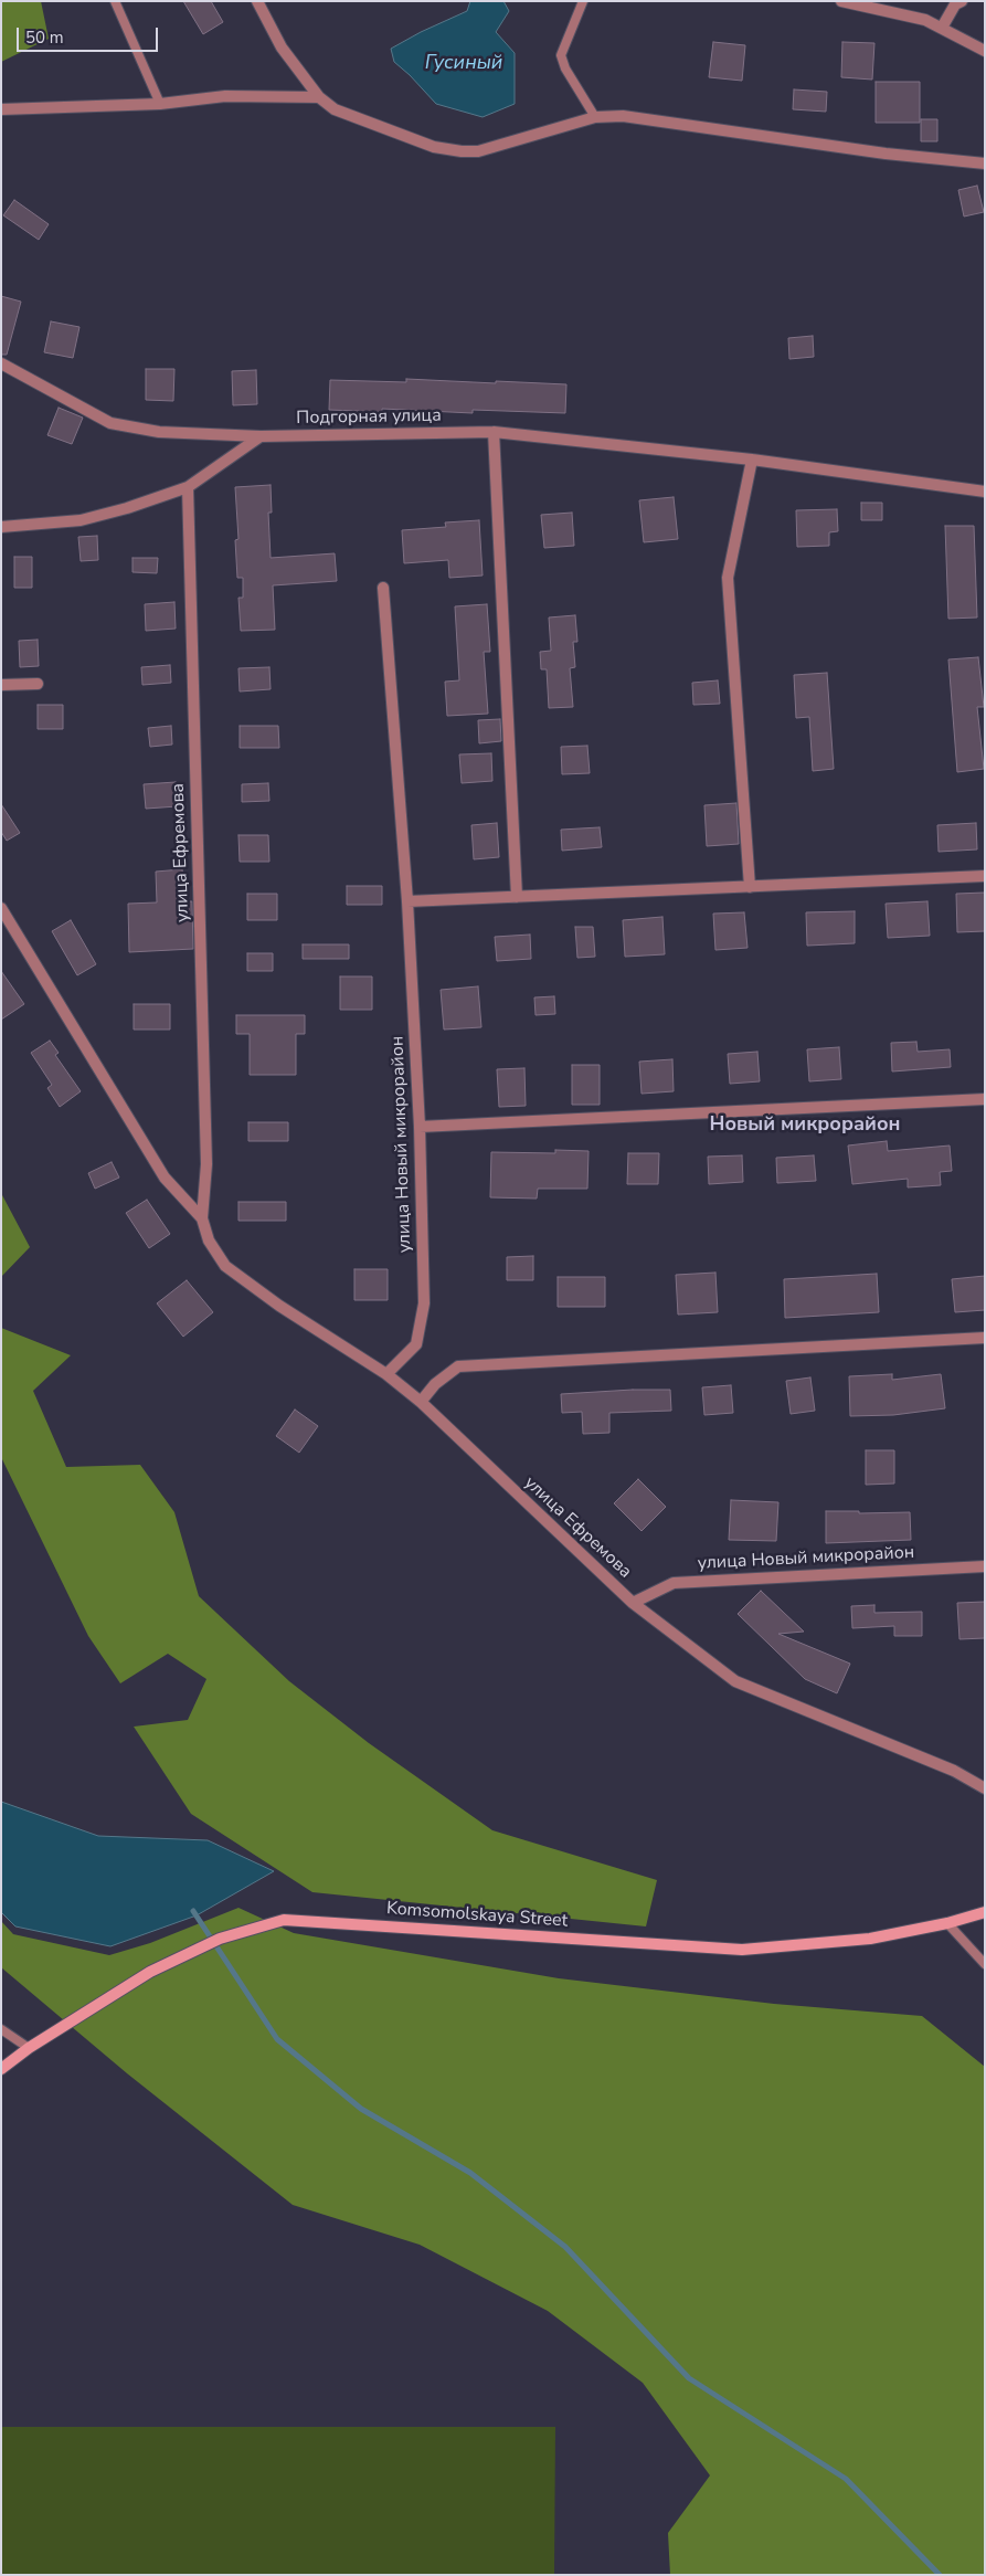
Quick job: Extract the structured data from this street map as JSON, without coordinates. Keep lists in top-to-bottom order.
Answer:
{
  "streets": {
    "street": [
      "Подгорная улица",
      "улица Ефремова",
      "улица Новый микрорайон",
      "Komsomolskaya Street"
    ]
  },
  "crossings": [
    ["улица Ефремова", "улица Новый микрорайон"]
  ],
  "districts": ["Новый микрорайон"],
  "water": ["Гусиный"],
  "scale_bar": "50 m"
}
